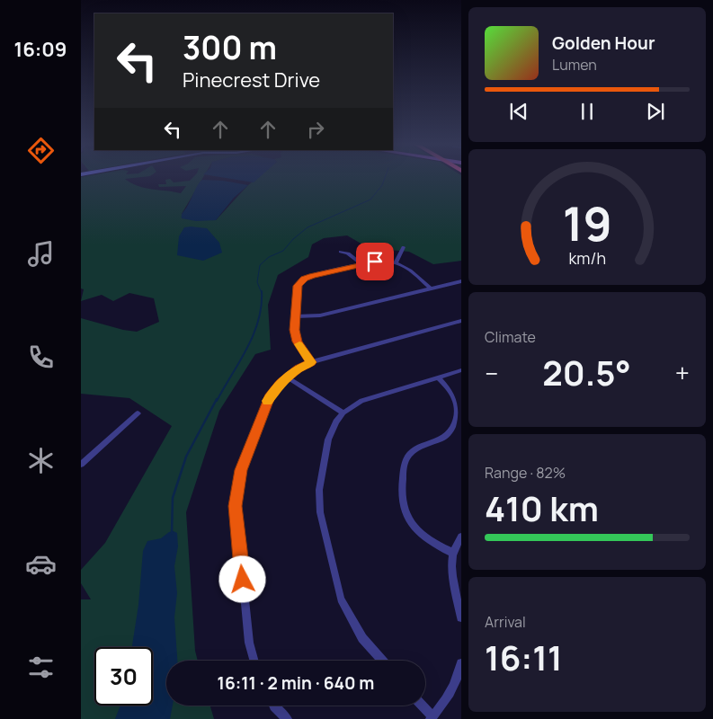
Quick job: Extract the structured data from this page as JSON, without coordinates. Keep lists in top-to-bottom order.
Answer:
{
  "page": {
    "tabs": "16:09",
    "turn": ["300 m", "Pinecrest Drive"],
    "song": ["Golden Hour", "Lumen"],
    "tile": [
      "Climate",
      ["Range · 82%", "410 km"],
      ["Arrival", "16:11"]
    ],
    "heat": ["−", "20.5°", "+"],
    "limit": "30",
    "trip": "16:11 · 2 min · 640 m",
    "gauge": ["19", "km/h"]
  }
}
